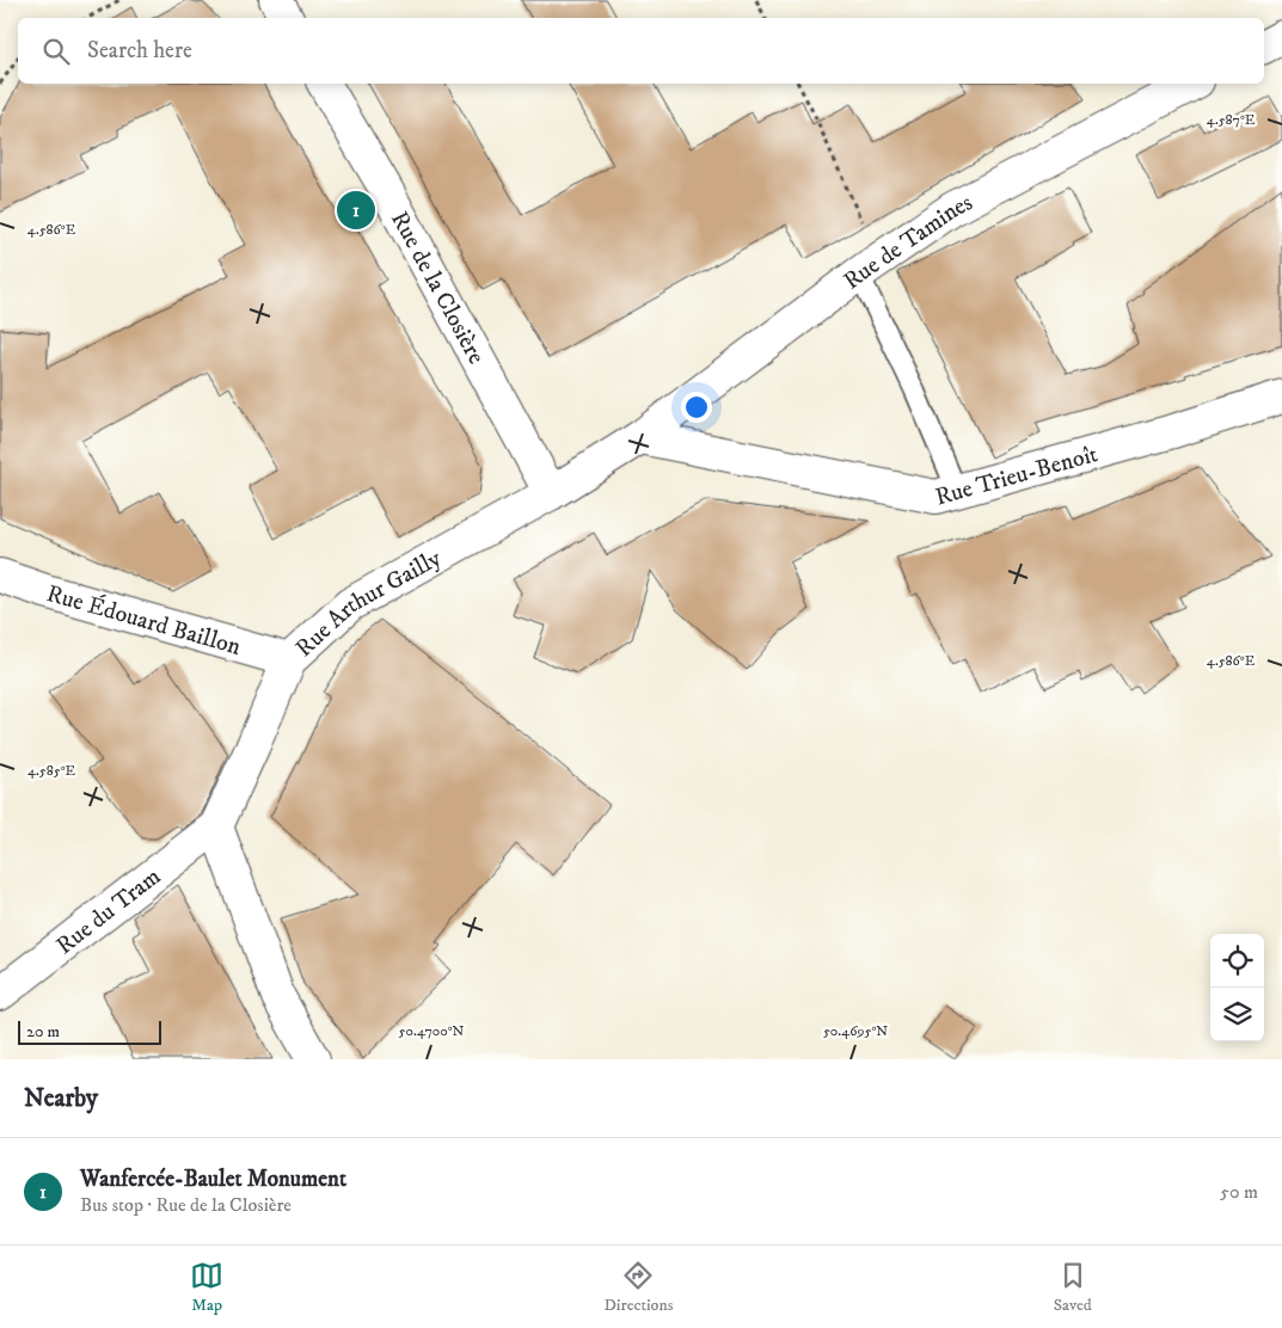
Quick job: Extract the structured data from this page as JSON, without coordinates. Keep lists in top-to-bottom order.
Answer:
{
  "streets": {
    "street": [
      "Rue de Tamines",
      "Rue de la Closière",
      "Rue Trieu-Benoît",
      "Rue Arthur Gailly",
      "Rue Édouard Baillon",
      "Rue du Tram"
    ]
  },
  "crossings": [
    ["Rue de Tamines", "Rue Trieu-Benoît"],
    ["Rue de Tamines", "Rue Arthur Gailly"],
    ["Rue de la Closière", "Rue Arthur Gailly"],
    ["Rue Trieu-Benoît", "Rue Arthur Gailly"],
    ["Rue Arthur Gailly", "Rue Édouard Baillon"],
    ["Rue Arthur Gailly", "Rue du Tram"]
  ],
  "scale_bar": "20 m",
  "page": {
    "search": "Search here",
    "pins": "1",
    "scale": "20 m",
    "heading": "Nearby",
    "list": [
      {
        "mark": "1",
        "name": "Wanfercée-Baulet Monument",
        "note": "Bus stop · Rue de la Closière",
        "value": "50 m"
      }
    ],
    "nav": ["Map", "Directions", "Saved"]
  },
  "coordinates": [
    "4.587°E",
    "4.586°E",
    "4.585°E",
    "50.4700°N",
    "50.4695°N"
  ]
}
